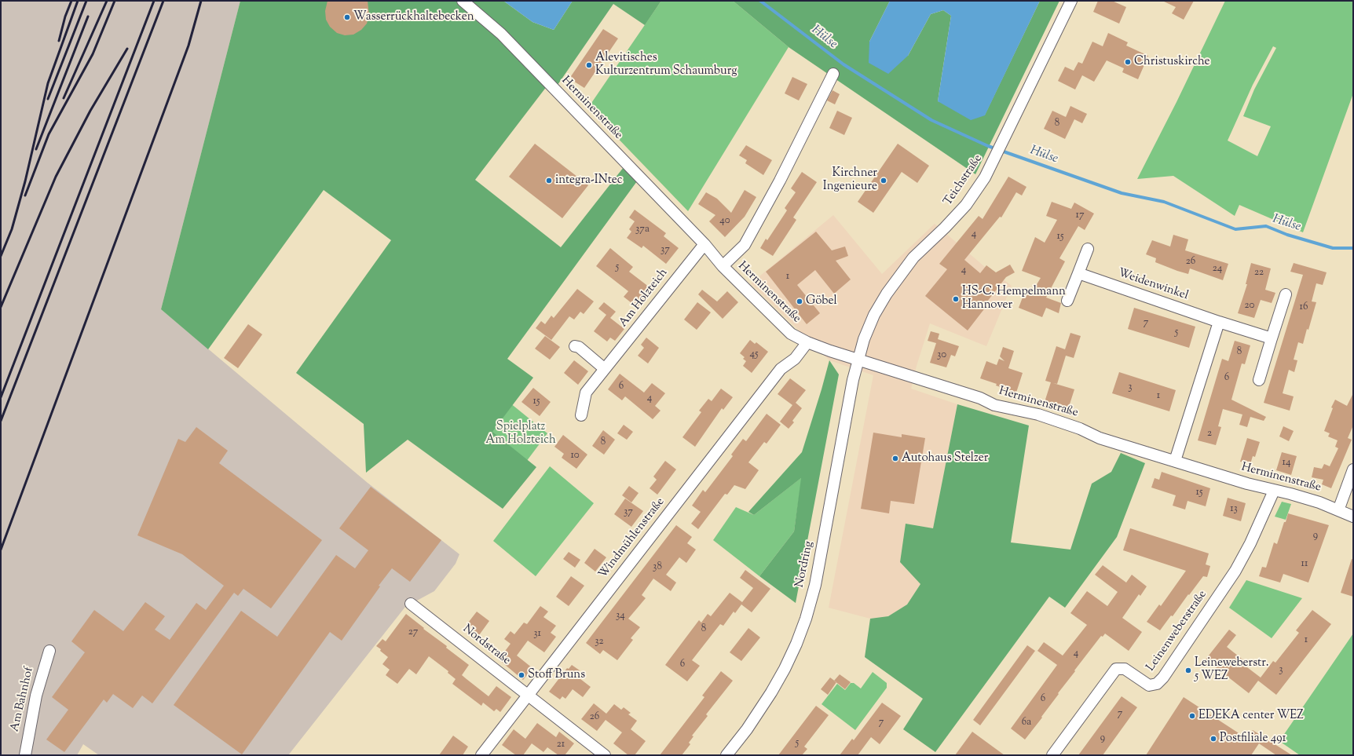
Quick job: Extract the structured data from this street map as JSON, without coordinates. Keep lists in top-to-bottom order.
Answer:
{
  "streets": {
    "street": [
      "Herminenstraße",
      "Teichstraße",
      "Weidenwinkel",
      "Am Holzteich",
      "Windmühlenstraße",
      "Nordring",
      "Leinenweberstraße",
      "Nordstraße",
      "Am Bahnhof"
    ]
  },
  "crossings": [
    ["Herminenstraße", "Teichstraße"],
    ["Herminenstraße", "Am Holzteich"],
    ["Herminenstraße", "Windmühlenstraße"],
    ["Herminenstraße", "Nordring"],
    ["Herminenstraße", "Leinenweberstraße"],
    ["Teichstraße", "Nordring"],
    ["Windmühlenstraße", "Nordstraße"]
  ],
  "water": ["Hülse"],
  "parks": ["Spielplatz Am Holzteich"],
  "places": [
    "Wasserrückhaltebecken",
    "Christuskirche",
    "Alevitisches Kulturzentrum Schaumburg",
    "integra-INtec",
    "Kirchner Ingenieure",
    "HS-C. Hempelmann Hannover",
    "Göbel",
    "Autohaus Stelzer",
    "Leineweberstr. 5 WEZ",
    "Stoff Bruns",
    "EDEKA center WEZ",
    "Postfiliale 491"
  ],
  "house_numbers": [
    "8",
    "17",
    "40",
    "37a",
    "4",
    "15",
    "37",
    "26",
    "5",
    "24",
    "4",
    "22",
    "1",
    "20",
    "16",
    "7",
    "5",
    "8",
    "45",
    "30",
    "6",
    "6",
    "3",
    "1",
    "4",
    "15",
    "2",
    "8",
    "10",
    "14",
    "15",
    "13",
    "37",
    "9",
    "11",
    "38",
    "34",
    "8",
    "27",
    "31",
    "1",
    "32",
    "4",
    "6",
    "3",
    "6",
    "7",
    "26",
    "7",
    "6a",
    "9",
    "5",
    "21"
  ]
}
